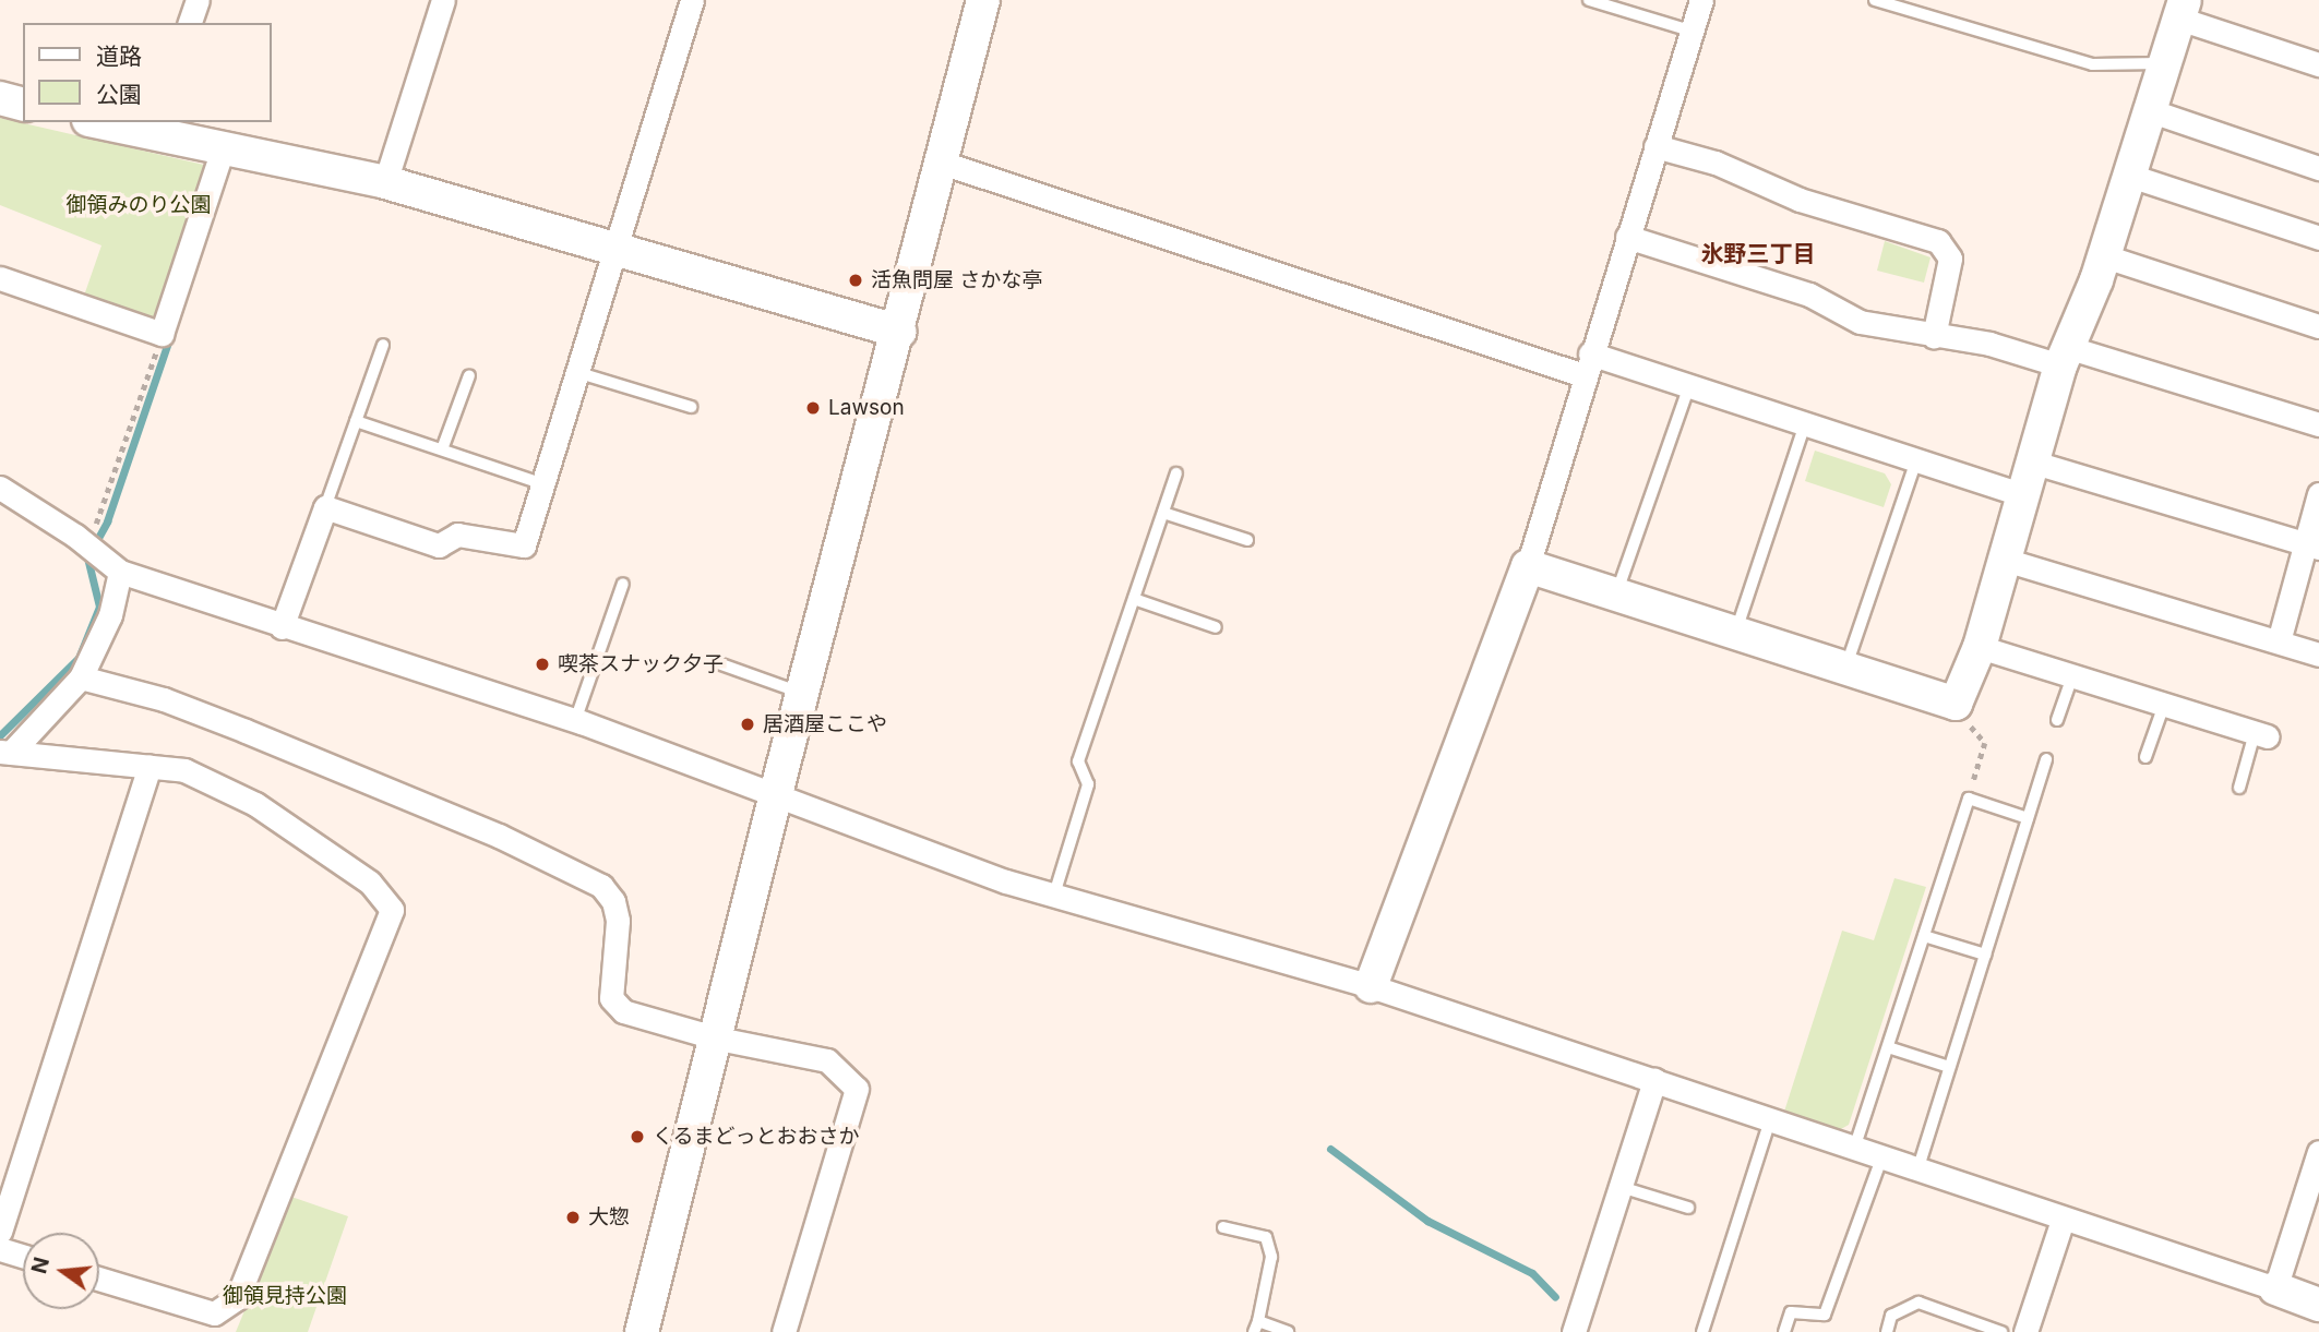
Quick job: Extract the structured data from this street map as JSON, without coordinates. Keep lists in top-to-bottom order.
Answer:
{
  "districts": ["氷野三丁目"],
  "parks": ["御領みのり公園", "御領見持公園"],
  "places": [
    "活魚問屋 さかな亭",
    "Lawson",
    "喫茶スナック夕子",
    "居酒屋ここや",
    "くるまどっとおおさか",
    "大惣"
  ],
  "legend": ["道路", "公園"],
  "north": "left"
}
